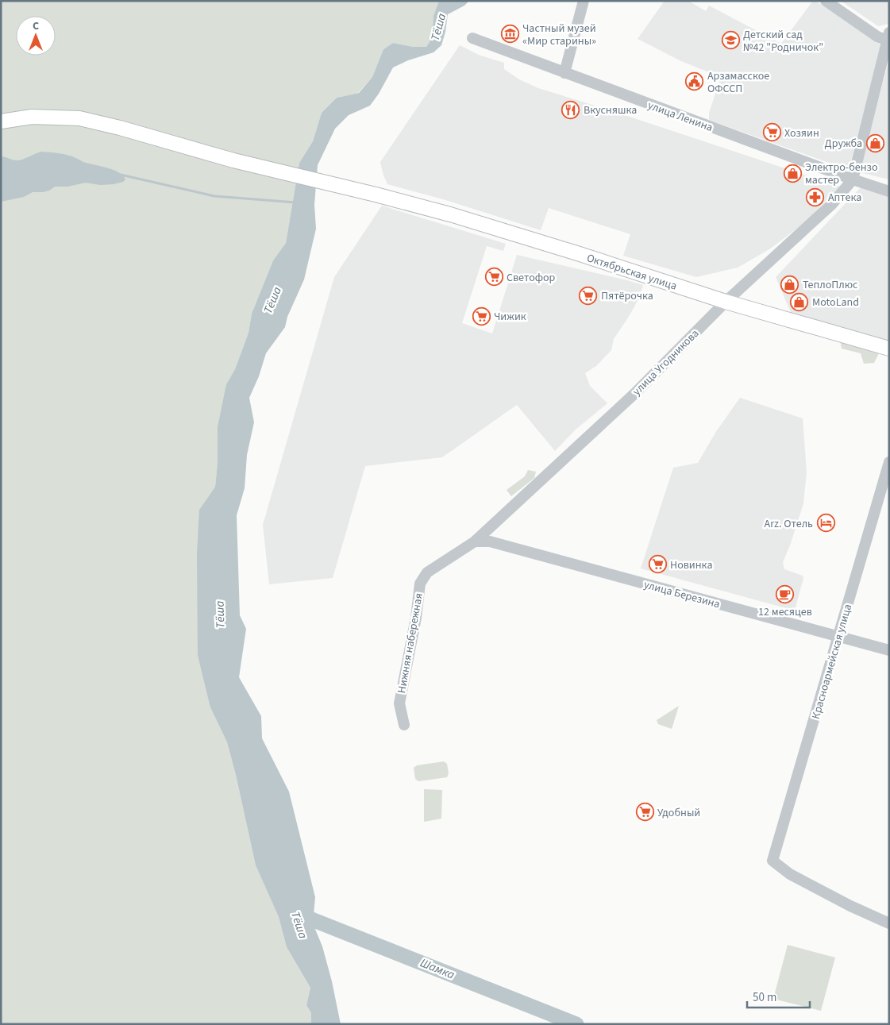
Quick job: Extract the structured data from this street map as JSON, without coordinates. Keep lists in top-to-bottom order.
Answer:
{
  "streets": {
    "main road": ["Октябрьская улица"],
    "street": [
      "улица Ленина",
      "улица Угодникова",
      "улица Березина",
      "Нижняя набережная",
      "Красноармейская улица"
    ]
  },
  "crossings": [
    ["улица Ленина", "улица Угодникова"],
    ["Октябрьская улица", "улица Угодникова"],
    ["улица Угодникова", "улица Березина"],
    ["улица Угодникова", "Нижняя набережная"],
    ["улица Березина", "Нижняя набережная"],
    ["улица Березина", "Красноармейская улица"]
  ],
  "water": ["Тёша", "Шамка"],
  "places": {
    "museum": ["Частный музей «Мир старины»"],
    "school or university": ["Детский сад №42 \"Родничок\""],
    "public building": ["Арзамасское ОФССП"],
    "restaurant": ["Вкусняшка"],
    "supermarket": [
      "Хозяин",
      "Светофор",
      "Пятёрочка",
      "Чижик",
      "Новинка",
      "Удобный"
    ],
    "shop": [
      "Дружба",
      "Электро-бензо мастер",
      "ТеплоПлюс",
      "MotoLand"
    ],
    "pharmacy": ["Аптека"],
    "hotel": ["Arz. Отель"],
    "cafe": ["12 месяцев"]
  },
  "scale_bar": "50 m",
  "north": "top"
}
